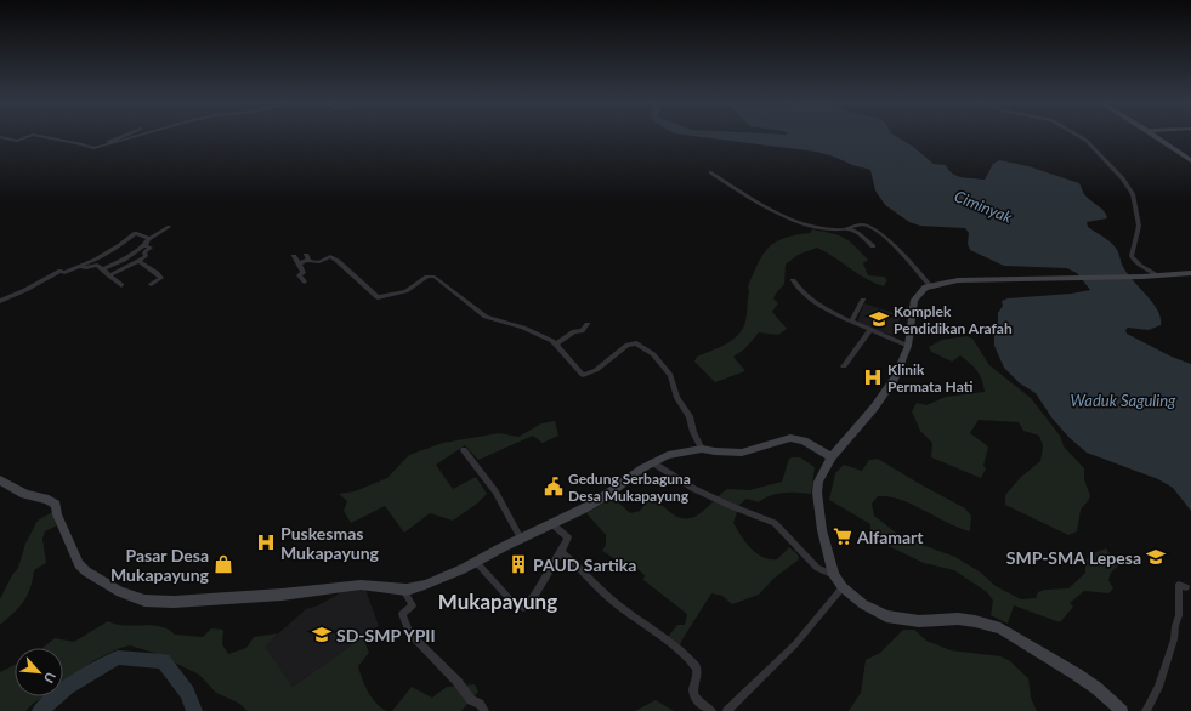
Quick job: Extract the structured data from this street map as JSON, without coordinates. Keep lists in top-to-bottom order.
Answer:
{
  "districts": ["Mukapayung"],
  "water": ["Ciminyak", "Waduk Saguling"],
  "places": {
    "school or university": ["Komplek Pendidikan Arafah", "SMP-SMA Lepesa", "SD-SMP YPII"],
    "hospital": ["Klinik Permata Hati", "Puskesmas Mukapayung"],
    "public building": ["Gedung Serbaguna Desa Mukapayung"],
    "supermarket": ["Alfamart"],
    "shop": ["Pasar Desa Mukapayung"],
    "building": ["PAUD Sartika"]
  },
  "north": "bottom right"
}
